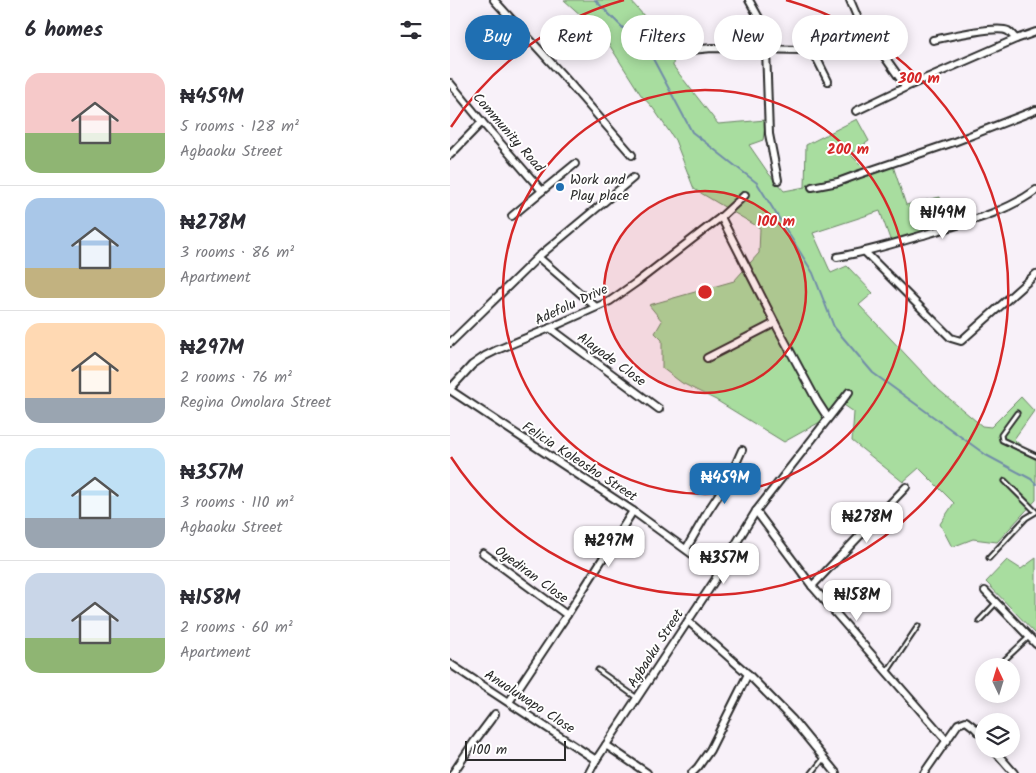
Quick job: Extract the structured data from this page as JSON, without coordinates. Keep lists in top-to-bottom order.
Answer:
{
  "streets": {
    "street": [
      "Community Road",
      "Adefolu Drive",
      "Alayode Close",
      "Felicia Koleosho Street",
      "Oyediran Close",
      "Agbaoku Street",
      "Anuoluwapo Close"
    ]
  },
  "crossings": [
    ["Adefolu Drive", "Alayode Close"],
    ["Adefolu Drive", "Felicia Koleosho Street"],
    ["Felicia Koleosho Street", "Agbaoku Street"],
    ["Agbaoku Street", "Anuoluwapo Close"]
  ],
  "places": ["Work and Play place"],
  "scale_bar": "100 m",
  "north": "top",
  "page": {
    "heading": "6 homes",
    "chip": [
      "Buy",
      "Rent",
      "Filters",
      "New",
      "Apartment"
    ],
    "list": [
      {
        "name": "₦459M",
        "note": "5 rooms · 128 m² · Agbaoku Street"
      },
      {
        "name": "₦278M",
        "note": "3 rooms · 86 m² · Apartment"
      },
      {
        "name": "₦297M",
        "note": "2 rooms · 76 m² · Regina Omolara Street"
      },
      {
        "name": "₦357M",
        "note": "3 rooms · 110 m² · Agbaoku Street"
      },
      {
        "name": "₦158M",
        "note": "2 rooms · 60 m² · Apartment"
      }
    ],
    "price": [
      "₦149M",
      "₦459M",
      "₦278M",
      "₦297M",
      "₦357M",
      "₦158M"
    ],
    "scale": "100 m"
  },
  "rings": ["300 m", "200 m", "100 m"]
}
